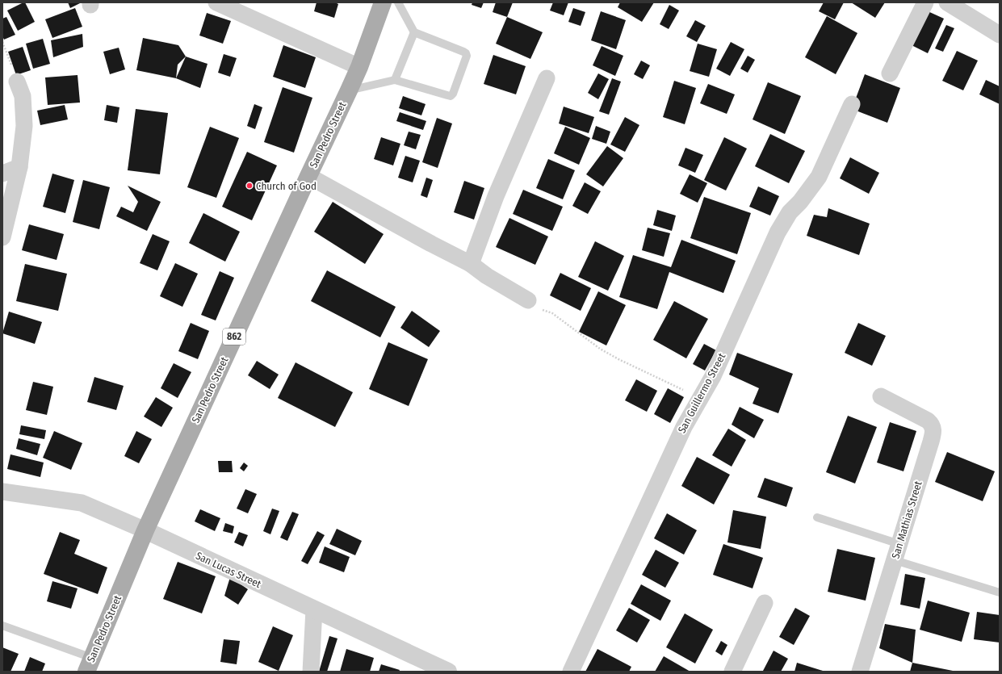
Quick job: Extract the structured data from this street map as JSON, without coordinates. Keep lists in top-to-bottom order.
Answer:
{
  "streets": {
    "main road": ["San Pedro Street", "862"],
    "street": ["San Guillermo Street", "San Mathias Street", "San Lucas Street"]
  },
  "crossings": [
    ["San Pedro Street", "San Lucas Street"]
  ],
  "places": ["Church of God"]
}
